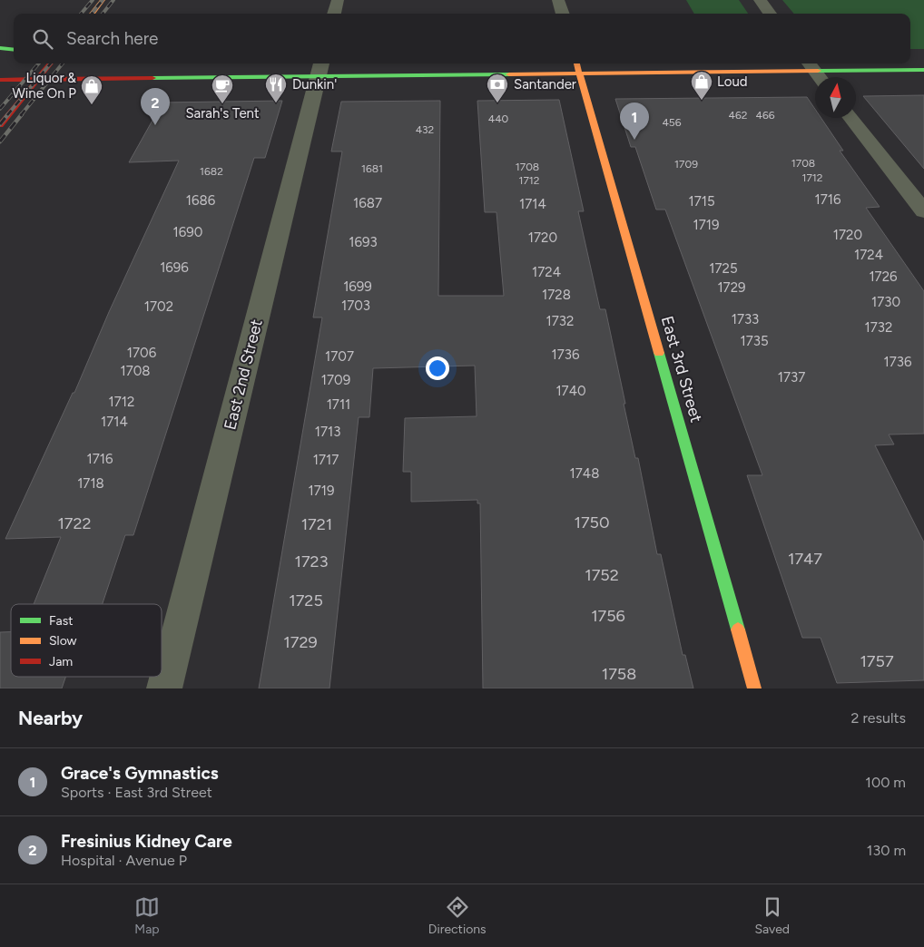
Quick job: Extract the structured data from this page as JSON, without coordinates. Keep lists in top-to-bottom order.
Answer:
{
  "streets": {
    "main road": ["East 3rd Street"],
    "street": ["East 2nd Street"]
  },
  "places": {
    "shop": ["Loud", "Liquor & Wine On P"],
    "restaurant": ["Dunkin'"],
    "bank": ["Santander"],
    "cafe": ["Sarah's Tent"]
  },
  "house_numbers": [
    "462",
    "466",
    "440",
    "456",
    "432",
    "1708",
    "1709",
    "1708",
    "1681",
    "1682",
    "1712",
    "1712",
    "1716",
    "1686",
    "1715",
    "1687",
    "1714",
    "1719",
    "1690",
    "1720",
    "1720",
    "1693",
    "1724",
    "1696",
    "1725",
    "1724",
    "1726",
    "1699",
    "1729",
    "1728",
    "1730",
    "1703",
    "1702",
    "1733",
    "1732",
    "1732",
    "1735",
    "1706",
    "1736",
    "1707",
    "1736",
    "1708",
    "1737",
    "1709",
    "1740",
    "1712",
    "1711",
    "1714",
    "1713",
    "1716",
    "1717",
    "1748",
    "1718",
    "1719",
    "1750",
    "1722",
    "1721",
    "1747",
    "1723",
    "1752",
    "1725",
    "1756",
    "1729",
    "1757",
    "1758"
  ],
  "legend": ["Fast", "Slow", "Jam"],
  "north": "top",
  "page": {
    "search": "Search here",
    "pins": ["2", "1"],
    "heading": ["Nearby", "2 results"],
    "list": [
      {
        "mark": "1",
        "name": "Grace's Gymnastics",
        "note": "Sports · East 3rd Street",
        "value": "100 m"
      },
      {
        "mark": "2",
        "name": "Fresinius Kidney Care",
        "note": "Hospital · Avenue P",
        "value": "130 m"
      }
    ],
    "nav": ["Map", "Directions", "Saved"]
  }
}
